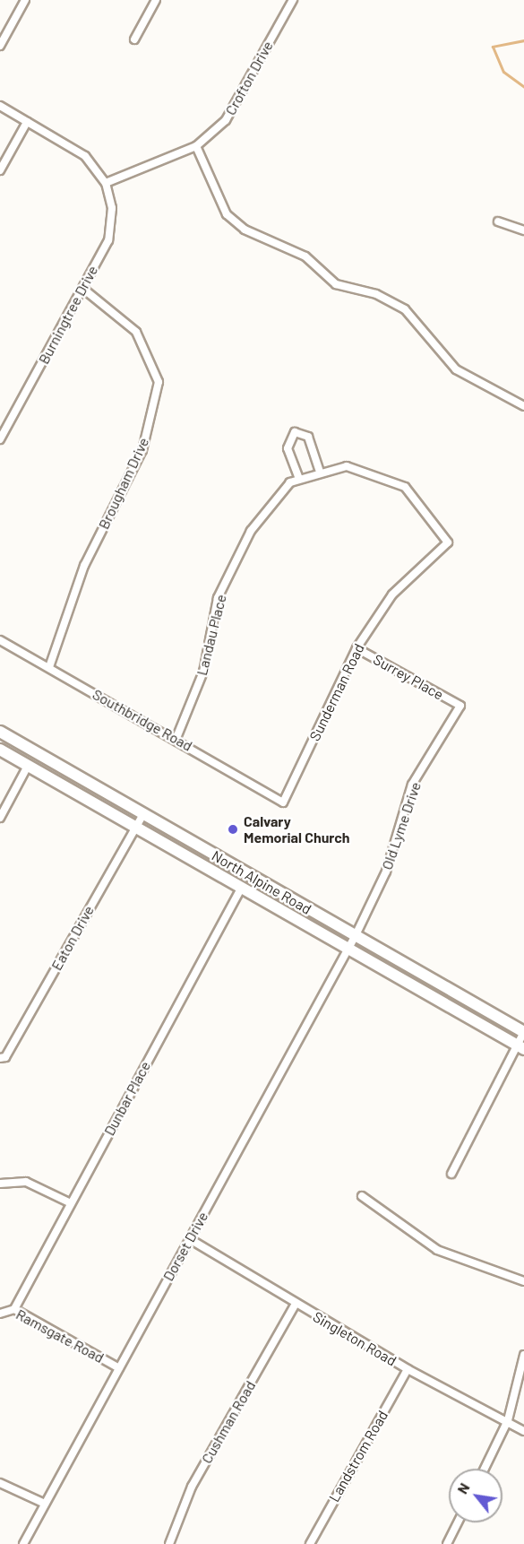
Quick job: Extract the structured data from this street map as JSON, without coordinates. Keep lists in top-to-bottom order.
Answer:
{
  "streets": {
    "main road": ["North Alpine Road"],
    "street": [
      "Crofton Drive",
      "Burningtree Drive",
      "Brougham Drive",
      "Landau Place",
      "Surrey Place",
      "Sunderman Road",
      "Southbridge Road",
      "Old Lyme Drive",
      "Eaton Drive",
      "Dunbar Place",
      "Dorset Drive",
      "Ramsgate Road",
      "Singleton Road",
      "Cushman Road",
      "Landstrom Road"
    ]
  },
  "crossings": [
    ["Crofton Drive", "Burningtree Drive"],
    ["Burningtree Drive", "Brougham Drive"],
    ["Brougham Drive", "Southbridge Road"],
    ["Landau Place", "Sunderman Road"],
    ["Landau Place", "Southbridge Road"],
    ["Surrey Place", "Sunderman Road"],
    ["Surrey Place", "Old Lyme Drive"],
    ["Sunderman Road", "Southbridge Road"],
    ["Old Lyme Drive", "North Alpine Road"],
    ["Old Lyme Drive", "Dorset Drive"],
    ["North Alpine Road", "Eaton Drive"],
    ["North Alpine Road", "Dunbar Place"],
    ["North Alpine Road", "Dorset Drive"],
    ["Dunbar Place", "Ramsgate Road"],
    ["Dorset Drive", "Ramsgate Road"],
    ["Dorset Drive", "Singleton Road"],
    ["Singleton Road", "Cushman Road"],
    ["Singleton Road", "Landstrom Road"]
  ],
  "places": ["Calvary Memorial Church"],
  "north": "top left"
}
